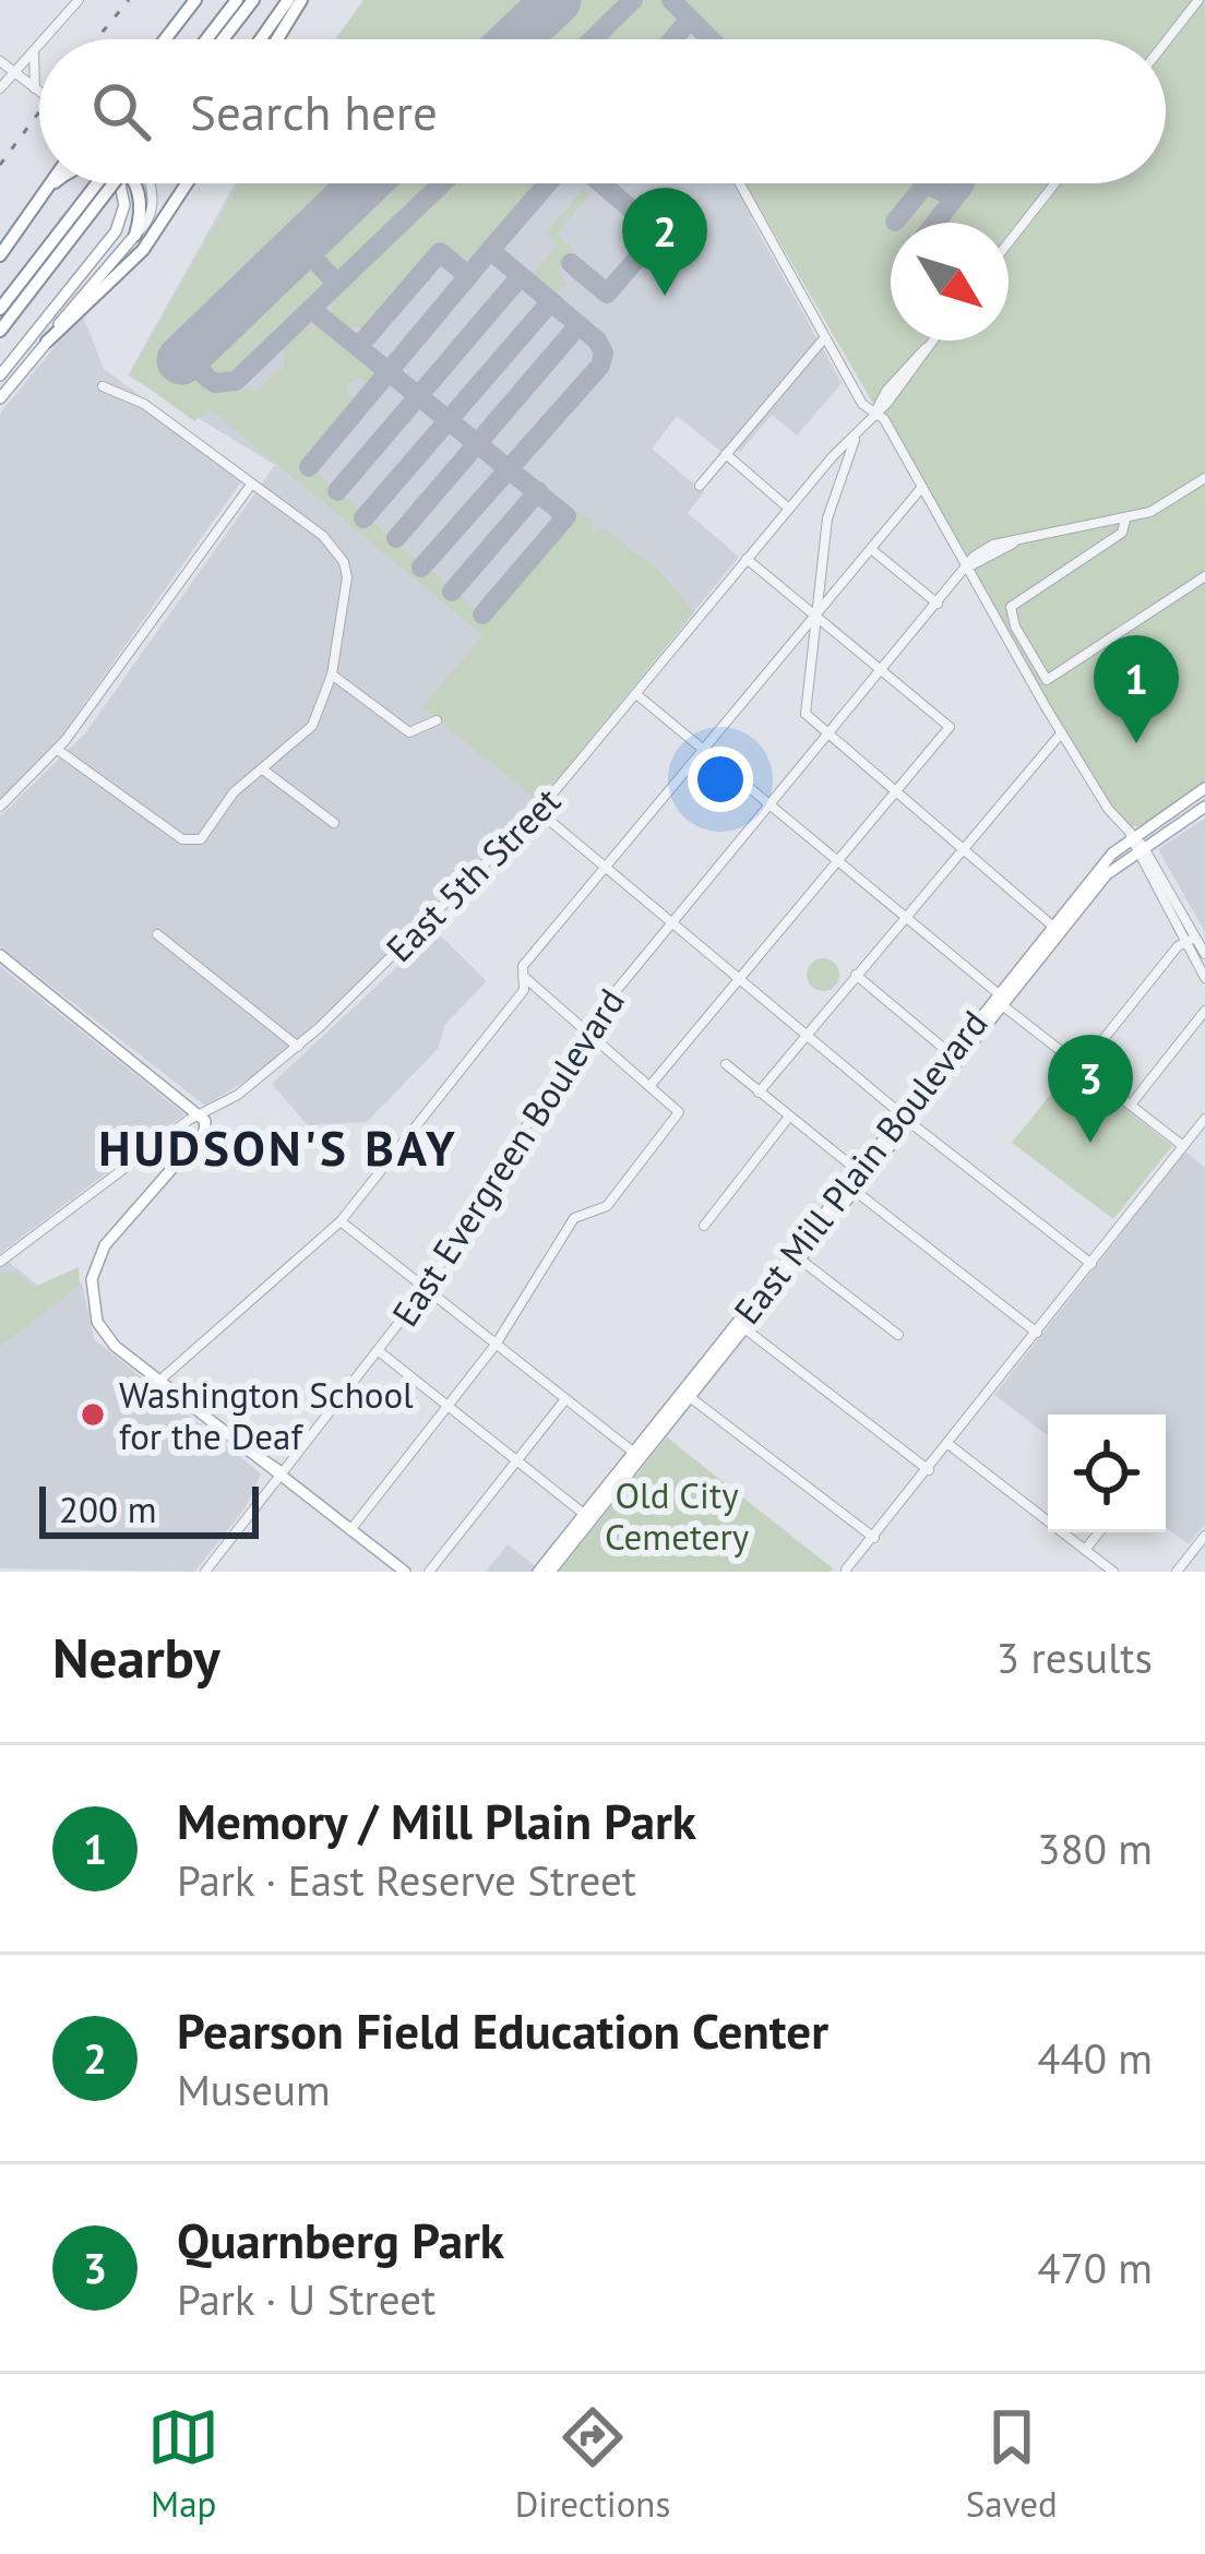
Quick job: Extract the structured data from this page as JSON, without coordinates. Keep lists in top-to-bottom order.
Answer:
{
  "streets": {
    "main road": ["East Mill Plain Boulevard"],
    "street": ["East 5th Street", "East Evergreen Boulevard"]
  },
  "districts": ["HUDSON'S BAY"],
  "parks": ["Old City Cemetery"],
  "places": ["Washington School for the Deaf"],
  "scale_bar": "200 m",
  "north": "bottom right",
  "page": {
    "search": "Search here",
    "pins": ["2", "1", "3"],
    "scale": "200 m",
    "heading": ["Nearby", "3 results"],
    "list": [
      {
        "mark": "1",
        "name": "Memory / Mill Plain Park",
        "note": "Park · East Reserve Street",
        "value": "380 m"
      },
      {
        "mark": "2",
        "name": "Pearson Field Education Center",
        "note": "Museum",
        "value": "440 m"
      },
      {
        "mark": "3",
        "name": "Quarnberg Park",
        "note": "Park · U Street",
        "value": "470 m"
      }
    ],
    "nav": ["Map", "Directions", "Saved"]
  }
}
